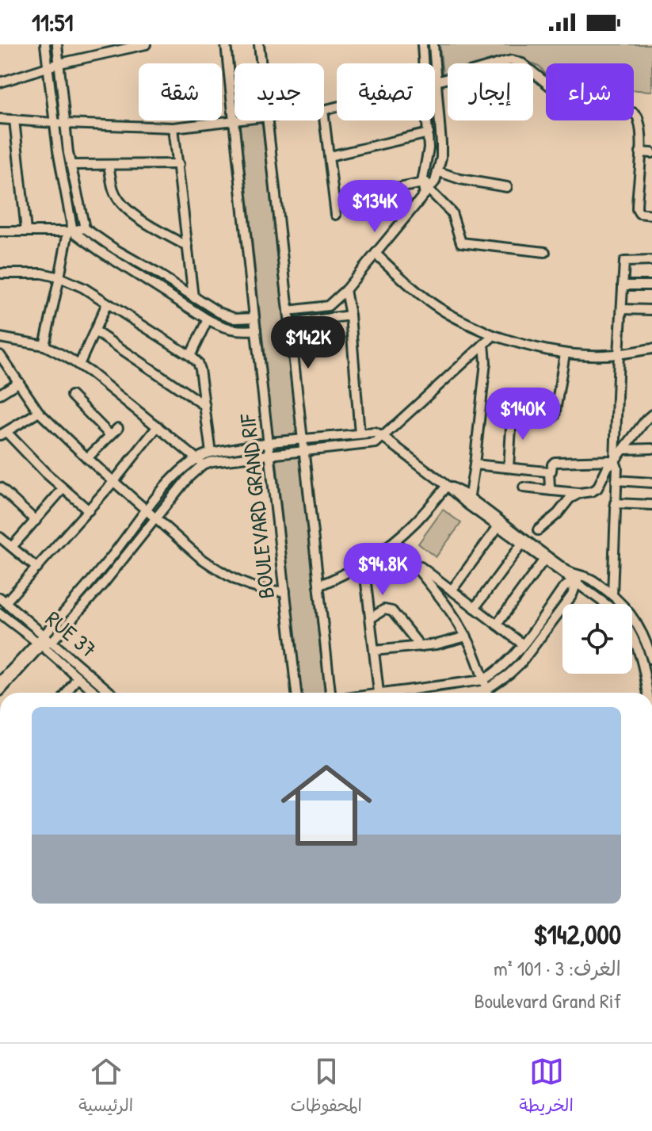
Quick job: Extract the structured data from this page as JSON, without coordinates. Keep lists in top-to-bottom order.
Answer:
{
  "streets": {
    "street": ["BOULEVARD GRAND RIF", "RUE 37"]
  },
  "page": {
    "status": "11:51",
    "chip": [
      "شراء",
      "إيجار",
      "تصفية",
      "جديد",
      "شقة"
    ],
    "price": [
      "$134K",
      "$142K",
      "$140K",
      "$94.8K"
    ],
    "list": [
      {
        "name": "$142,000",
        "note": "الغرف: 3 · 101 m² · Boulevard Grand Rif"
      }
    ],
    "tabs": ["الخريطة", "المحفوظات", "الرئيسية"]
  }
}
